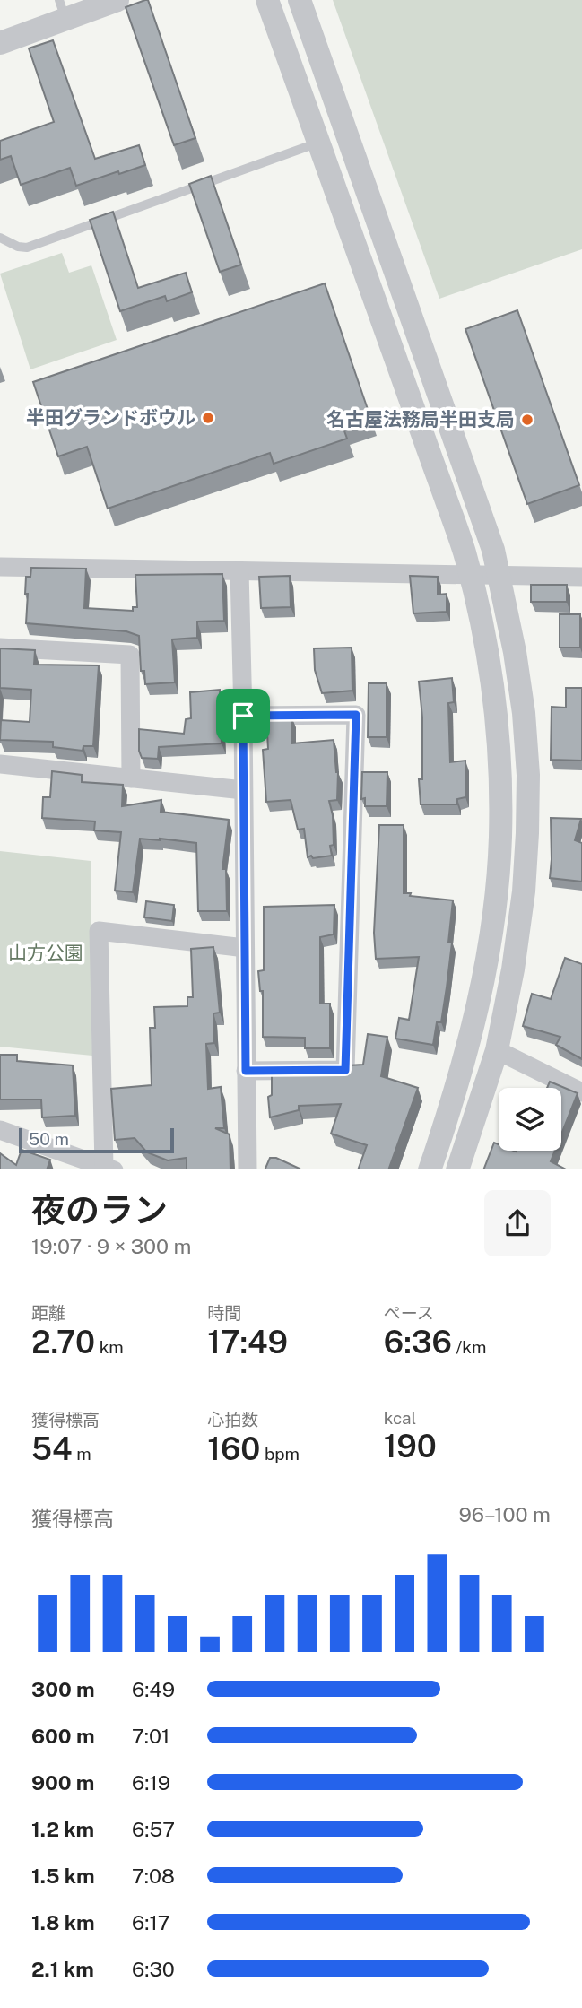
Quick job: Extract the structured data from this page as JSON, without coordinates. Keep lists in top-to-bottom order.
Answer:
{
  "parks": ["山方公園"],
  "places": ["半田グランドボウル", "名古屋法務局半田支局"],
  "scale_bar": "50 m",
  "page": {
    "scale": "50 m",
    "heading": ["夜のラン", "19:07 · 9 × 300 m"],
    "stats": [
      ["距離", "2.70 km"],
      ["時間", "17:49"],
      ["ペース", "6:36 /km"],
      ["獲得標高", "54 m"],
      ["心拍数", "160 bpm"],
      ["kcal", "190"]
    ],
    "chart": ["獲得標高", "96–100 m"],
    "list": [
      {
        "name": "300 m",
        "note": "6:49"
      },
      {
        "name": "600 m",
        "note": "7:01"
      },
      {
        "name": "900 m",
        "note": "6:19"
      },
      {
        "name": "1.2 km",
        "note": "6:57"
      },
      {
        "name": "1.5 km",
        "note": "7:08"
      },
      {
        "name": "1.8 km",
        "note": "6:17"
      },
      {
        "name": "2.1 km",
        "note": "6:30"
      }
    ]
  }
}
